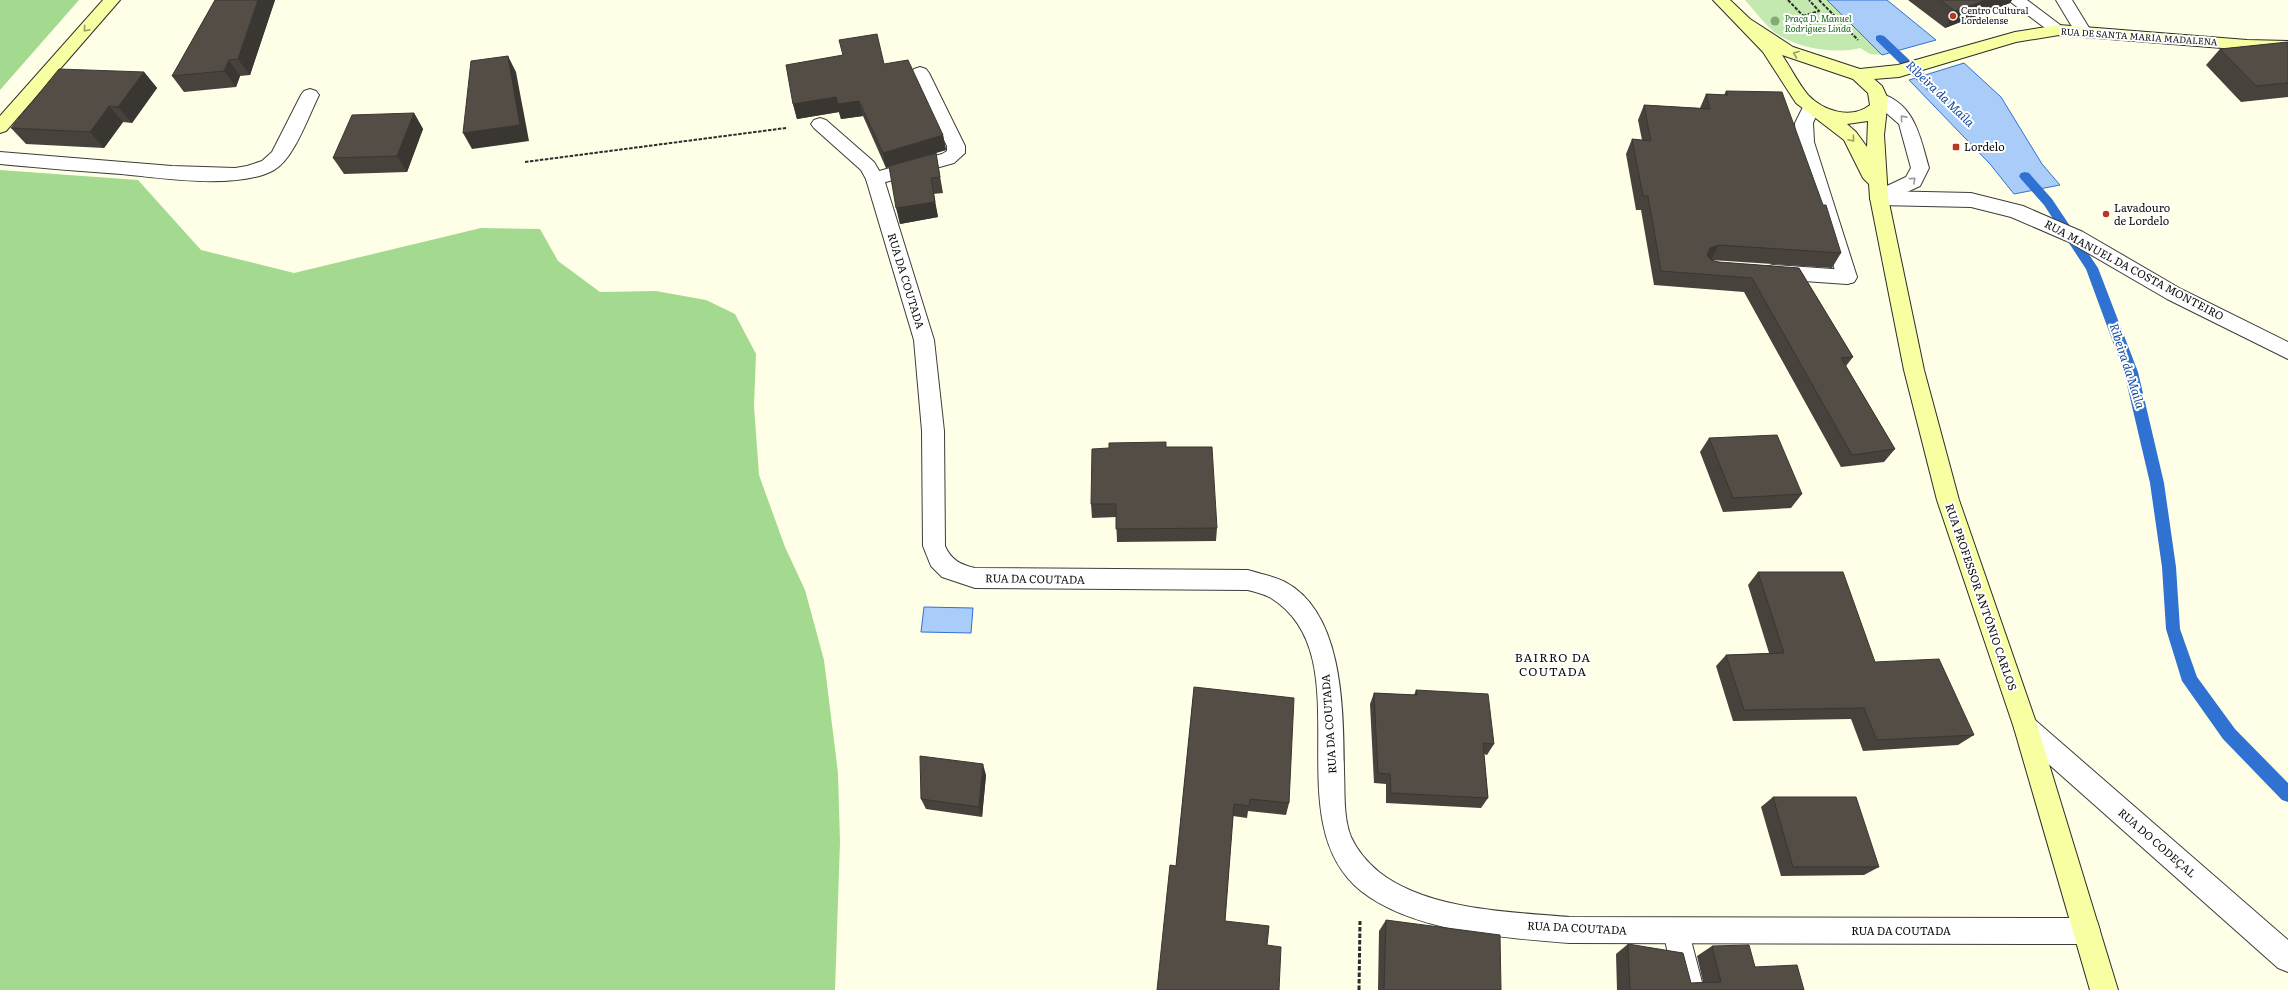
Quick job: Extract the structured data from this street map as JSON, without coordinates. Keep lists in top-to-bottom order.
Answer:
{
  "streets": {
    "main road": ["RUA DE SANTA MARIA MADALENA", "RUA PROFESSOR ANTÓNIO CARLOS"],
    "street": ["RUA MANUEL DA COSTA MONTEIRO", "RUA DA COUTADA", "RUA DO CODEÇAL"]
  },
  "crossings": [
    ["RUA MANUEL DA COSTA MONTEIRO", "RUA PROFESSOR ANTÓNIO CARLOS"],
    ["RUA DA COUTADA", "RUA PROFESSOR ANTÓNIO CARLOS"],
    ["RUA PROFESSOR ANTÓNIO CARLOS", "RUA DO CODEÇAL"]
  ],
  "districts": ["BAIRRO DA COUTADA"],
  "water": ["Ribeira da Maíla"],
  "parks": ["Praça D. Manuel Rodrigues Linda"],
  "places": {
    "other": ["Centro Cultural Lordelense", "Lavadouro de Lordelo"],
    "transit": ["Lordelo"]
  }
}
